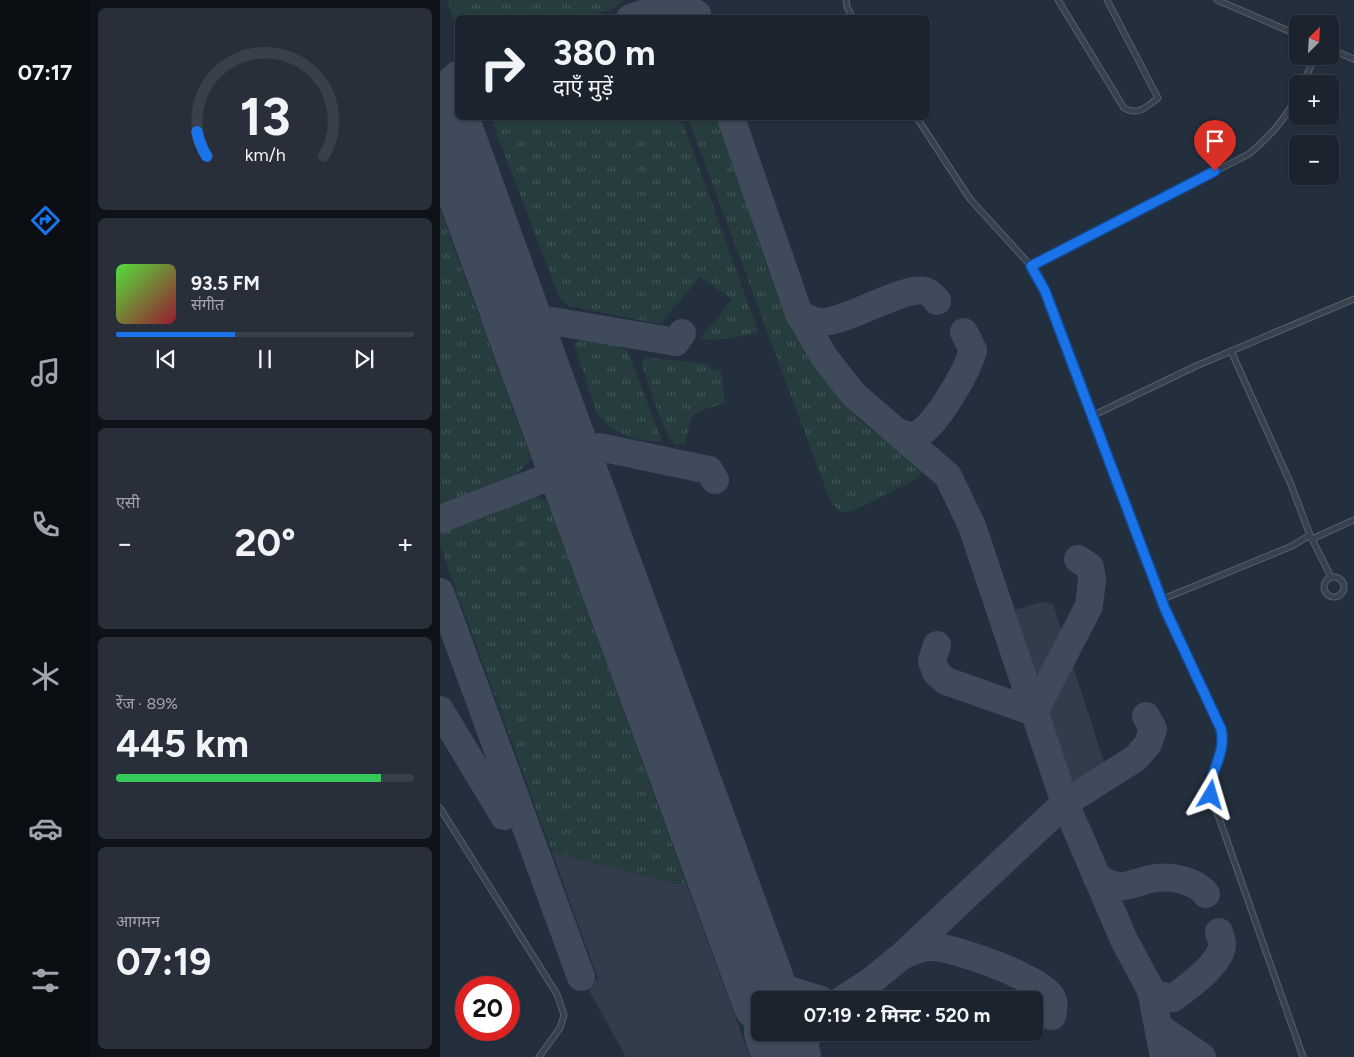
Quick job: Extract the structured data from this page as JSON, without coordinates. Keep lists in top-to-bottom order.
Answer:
{
  "north": "top right",
  "page": {
    "tabs": "07:17",
    "map_buttons": ["+", "−"],
    "turn": ["380 m", "दाएँ मुड़ें"],
    "song": ["93.5 FM", "संगीत"],
    "tile": [
      "एसी",
      ["रेंज · 89%", "445 km"],
      ["आगमन", "07:19"]
    ],
    "heat": ["−", "20°", "+"],
    "limit": "20",
    "trip": "07:19 · 2 मिनट · 520 m",
    "gauge": ["13", "km/h"]
  }
}
